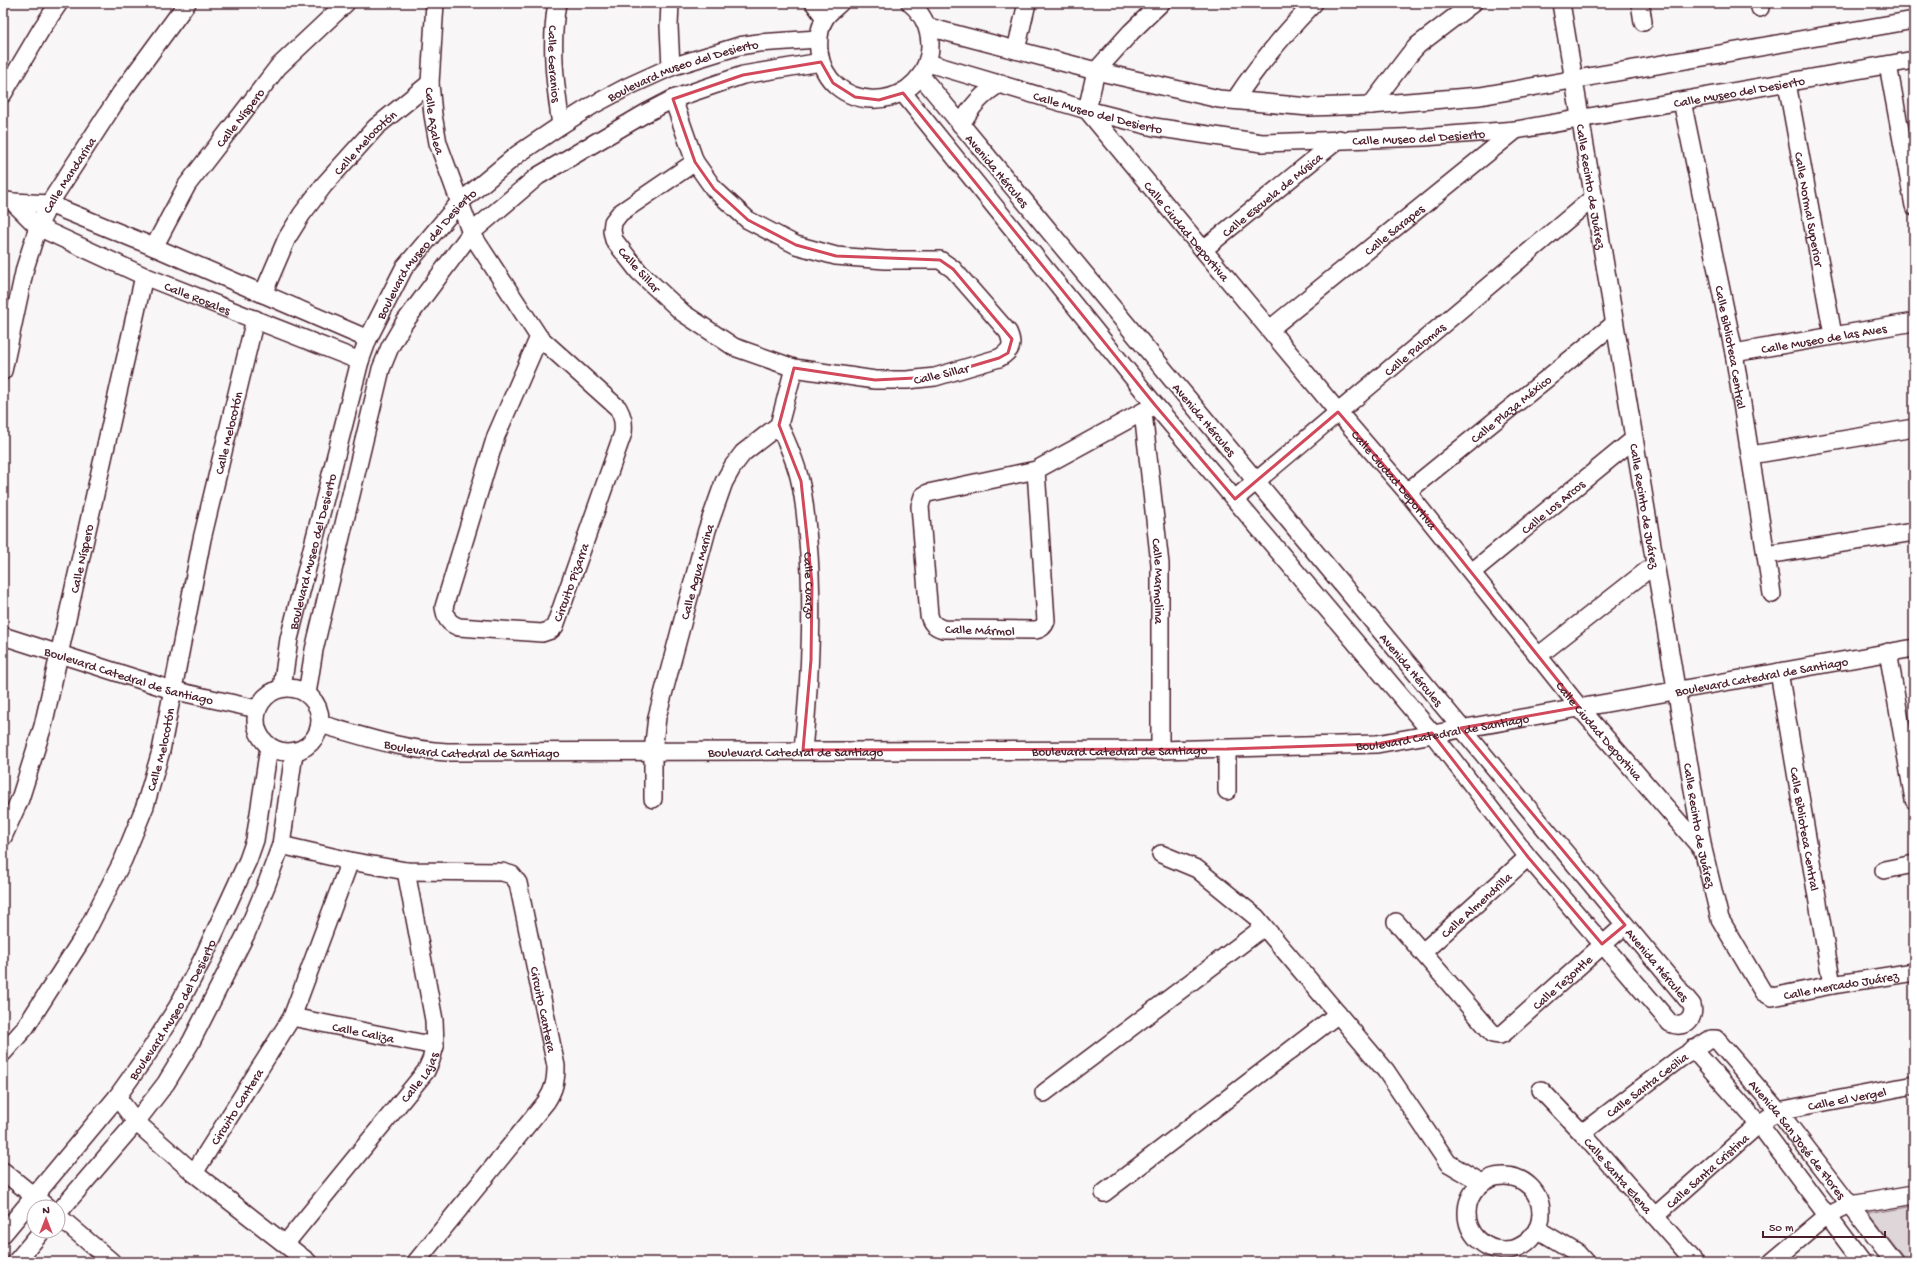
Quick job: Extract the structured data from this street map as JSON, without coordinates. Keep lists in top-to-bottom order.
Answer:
{
  "streets": {
    "street": [
      "Calle Geranios",
      "Boulevard Museo del Desierto",
      "Calle Museo del Desierto",
      "Calle Níspero",
      "Calle Azalea",
      "Calle Melocotón",
      "Avenida Hércules",
      "Calle Mandarina",
      "Calle Recinto de Juárez",
      "Calle Escuela de Música",
      "Calle Normal Superior",
      "Calle Sarapes",
      "Calle Ciudad Deportiva",
      "Calle Sillar",
      "Calle Rosales",
      "Calle Museo de las Aves",
      "Calle Biblioteca Central",
      "Calle Palomas",
      "Calle Plaza México",
      "Calle Los Arcos",
      "Calle Agua Marina",
      "Calle Marmolina",
      "Circuito Pizarra",
      "Calle Cuarzo",
      "Calle Mármol",
      "Boulevard Catedral de Santiago",
      "Calle Almendrilla",
      "Calle Tezontle",
      "Calle Mercado Juárez",
      "Circuito Cantera",
      "Calle Caliza",
      "Calle Lajas",
      "Calle Santa Cecilia",
      "Calle El Vergel",
      "Avenida San José de Flores",
      "Calle Santa Cristina",
      "Calle Santa Elena"
    ]
  },
  "crossings": [
    ["Calle Geranios", "Boulevard Museo del Desierto"],
    ["Boulevard Museo del Desierto", "Calle Azalea"],
    ["Boulevard Museo del Desierto", "Calle Sillar"],
    ["Boulevard Museo del Desierto", "Calle Rosales"],
    ["Boulevard Museo del Desierto", "Circuito Pizarra"],
    ["Boulevard Museo del Desierto", "Boulevard Catedral de Santiago"],
    ["Calle Museo del Desierto", "Avenida Hércules"],
    ["Calle Museo del Desierto", "Calle Recinto de Juárez"],
    ["Calle Museo del Desierto", "Calle Escuela de Música"],
    ["Calle Museo del Desierto", "Calle Normal Superior"],
    ["Calle Museo del Desierto", "Calle Sarapes"],
    ["Calle Museo del Desierto", "Calle Ciudad Deportiva"],
    ["Calle Museo del Desierto", "Calle Biblioteca Central"],
    ["Calle Níspero", "Calle Rosales"],
    ["Calle Níspero", "Boulevard Catedral de Santiago"],
    ["Calle Azalea", "Calle Melocotón"],
    ["Calle Azalea", "Circuito Pizarra"],
    ["Calle Melocotón", "Calle Rosales"],
    ["Calle Melocotón", "Boulevard Catedral de Santiago"],
    ["Avenida Hércules", "Calle Palomas"],
    ["Avenida Hércules", "Calle Marmolina"],
    ["Avenida Hércules", "Calle Mármol"],
    ["Avenida Hércules", "Boulevard Catedral de Santiago"],
    ["Avenida Hércules", "Calle Almendrilla"],
    ["Avenida Hércules", "Calle Tezontle"],
    ["Calle Mandarina", "Calle Rosales"],
    ["Calle Recinto de Juárez", "Calle Ciudad Deportiva"],
    ["Calle Recinto de Juárez", "Calle Palomas"],
    ["Calle Recinto de Juárez", "Calle Plaza México"],
    ["Calle Recinto de Juárez", "Calle Los Arcos"],
    ["Calle Recinto de Juárez", "Boulevard Catedral de Santiago"],
    ["Calle Recinto de Juárez", "Calle Mercado Juárez"],
    ["Calle Escuela de Música", "Calle Ciudad Deportiva"],
    ["Calle Normal Superior", "Calle Museo de las Aves"],
    ["Calle Sarapes", "Calle Ciudad Deportiva"],
    ["Calle Ciudad Deportiva", "Calle Palomas"],
    ["Calle Ciudad Deportiva", "Calle Plaza México"],
    ["Calle Ciudad Deportiva", "Calle Los Arcos"],
    ["Calle Ciudad Deportiva", "Boulevard Catedral de Santiago"],
    ["Calle Museo de las Aves", "Calle Biblioteca Central"],
    ["Calle Biblioteca Central", "Boulevard Catedral de Santiago"],
    ["Calle Biblioteca Central", "Calle Mercado Juárez"],
    ["Calle Agua Marina", "Calle Cuarzo"],
    ["Calle Agua Marina", "Boulevard Catedral de Santiago"],
    ["Calle Marmolina", "Calle Mármol"],
    ["Calle Marmolina", "Boulevard Catedral de Santiago"],
    ["Calle Cuarzo", "Boulevard Catedral de Santiago"],
    ["Calle Almendrilla", "Calle Tezontle"],
    ["Circuito Cantera", "Calle Caliza"],
    ["Circuito Cantera", "Calle Lajas"],
    ["Calle Caliza", "Calle Lajas"],
    ["Calle Santa Cecilia", "Avenida San José de Flores"],
    ["Calle Santa Cecilia", "Calle Santa Elena"],
    ["Calle El Vergel", "Avenida San José de Flores"],
    ["Calle El Vergel", "Calle Santa Cristina"],
    ["Avenida San José de Flores", "Calle Santa Cristina"],
    ["Calle Santa Cristina", "Calle Santa Elena"]
  ],
  "scale_bar": "50 m",
  "north": "top"
}
